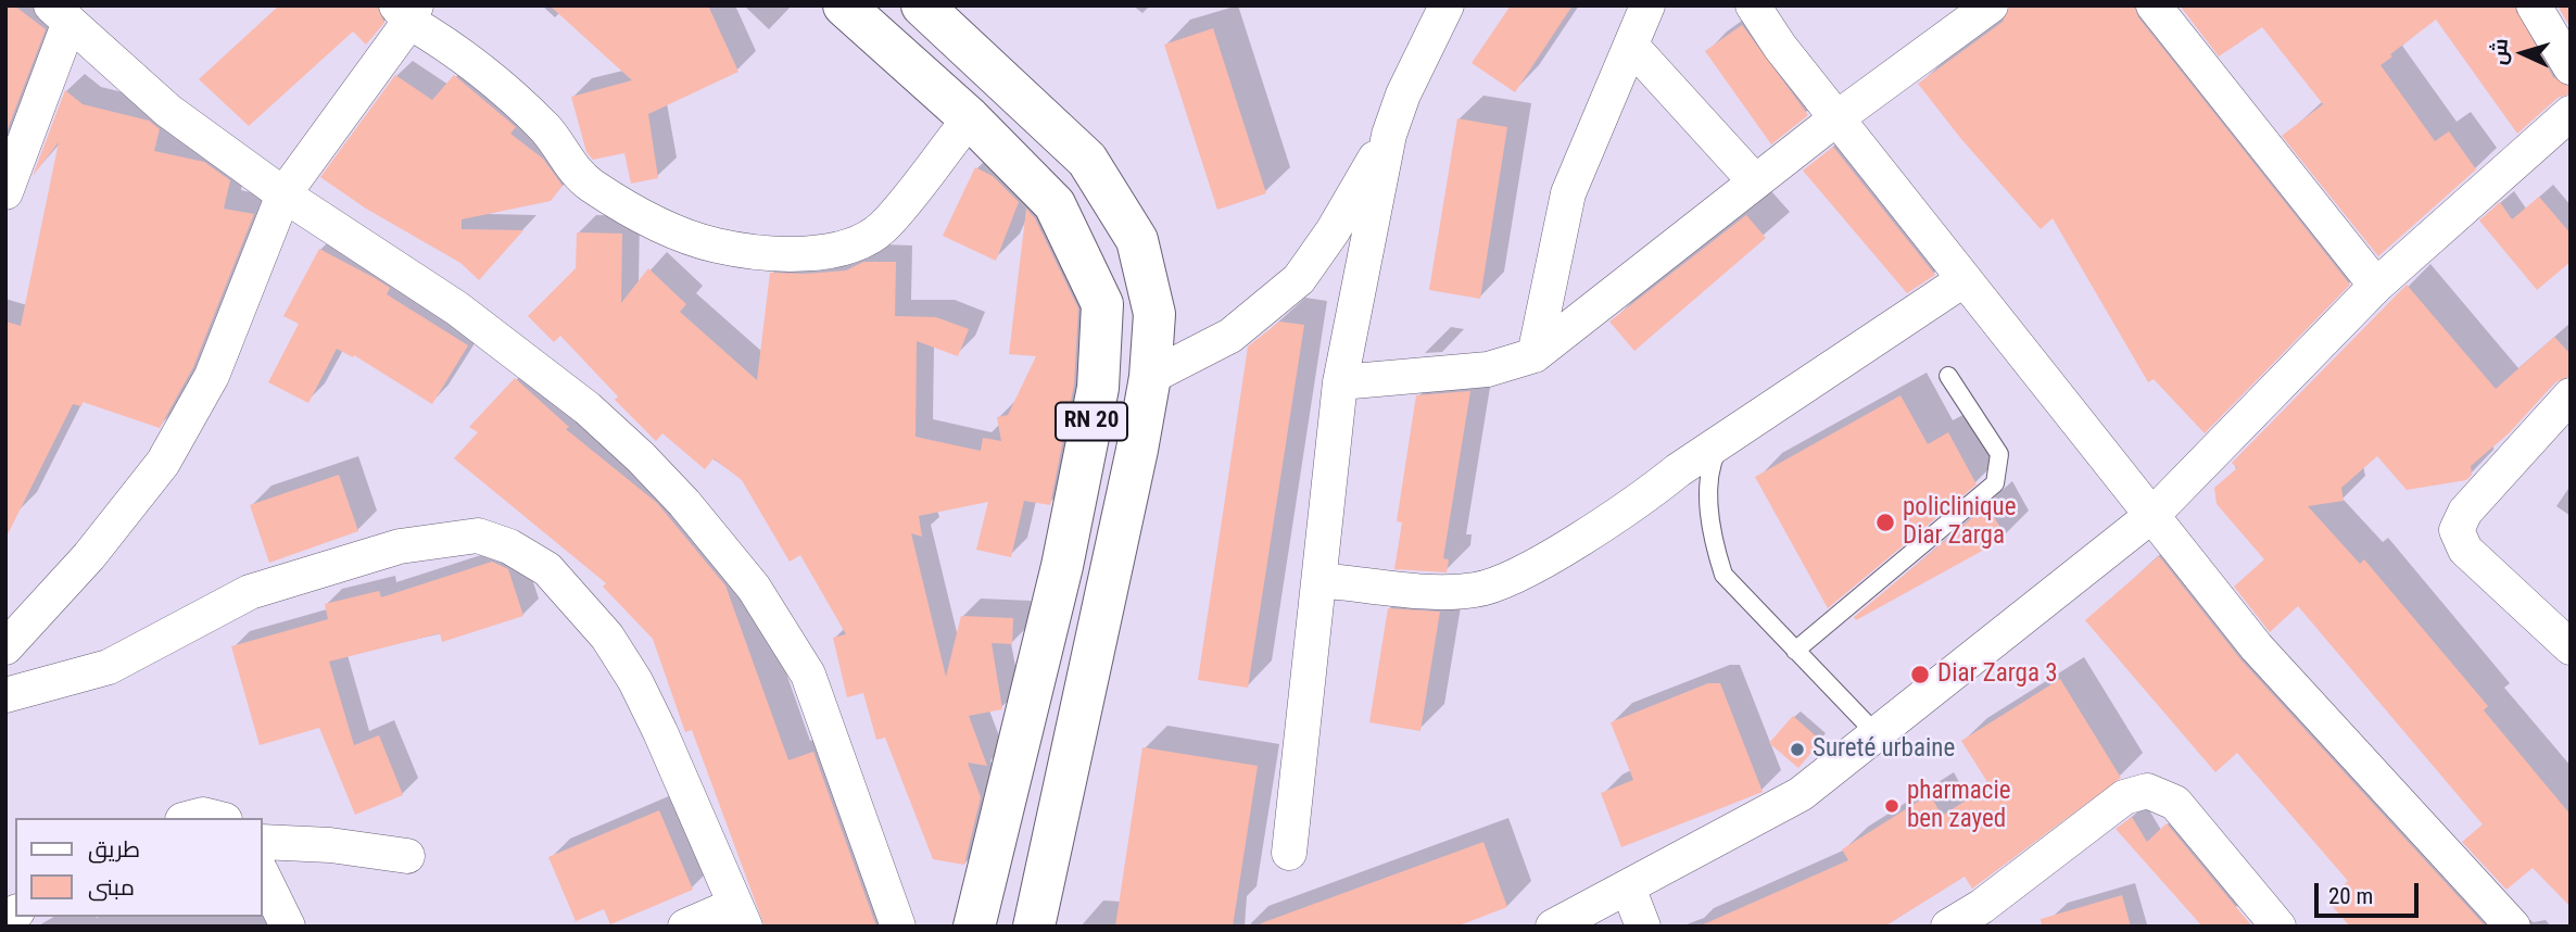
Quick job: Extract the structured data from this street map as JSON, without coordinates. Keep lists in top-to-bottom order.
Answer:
{
  "streets": {
    "main road": ["RN 20"]
  },
  "places": [
    "policlinique Diar Zarga",
    "Diar Zarga 3",
    "Sureté urbaine",
    "pharmacie ben zayed"
  ],
  "legend": ["طريق", "مبنى"],
  "scale_bar": "20 m",
  "north": "left"
}
